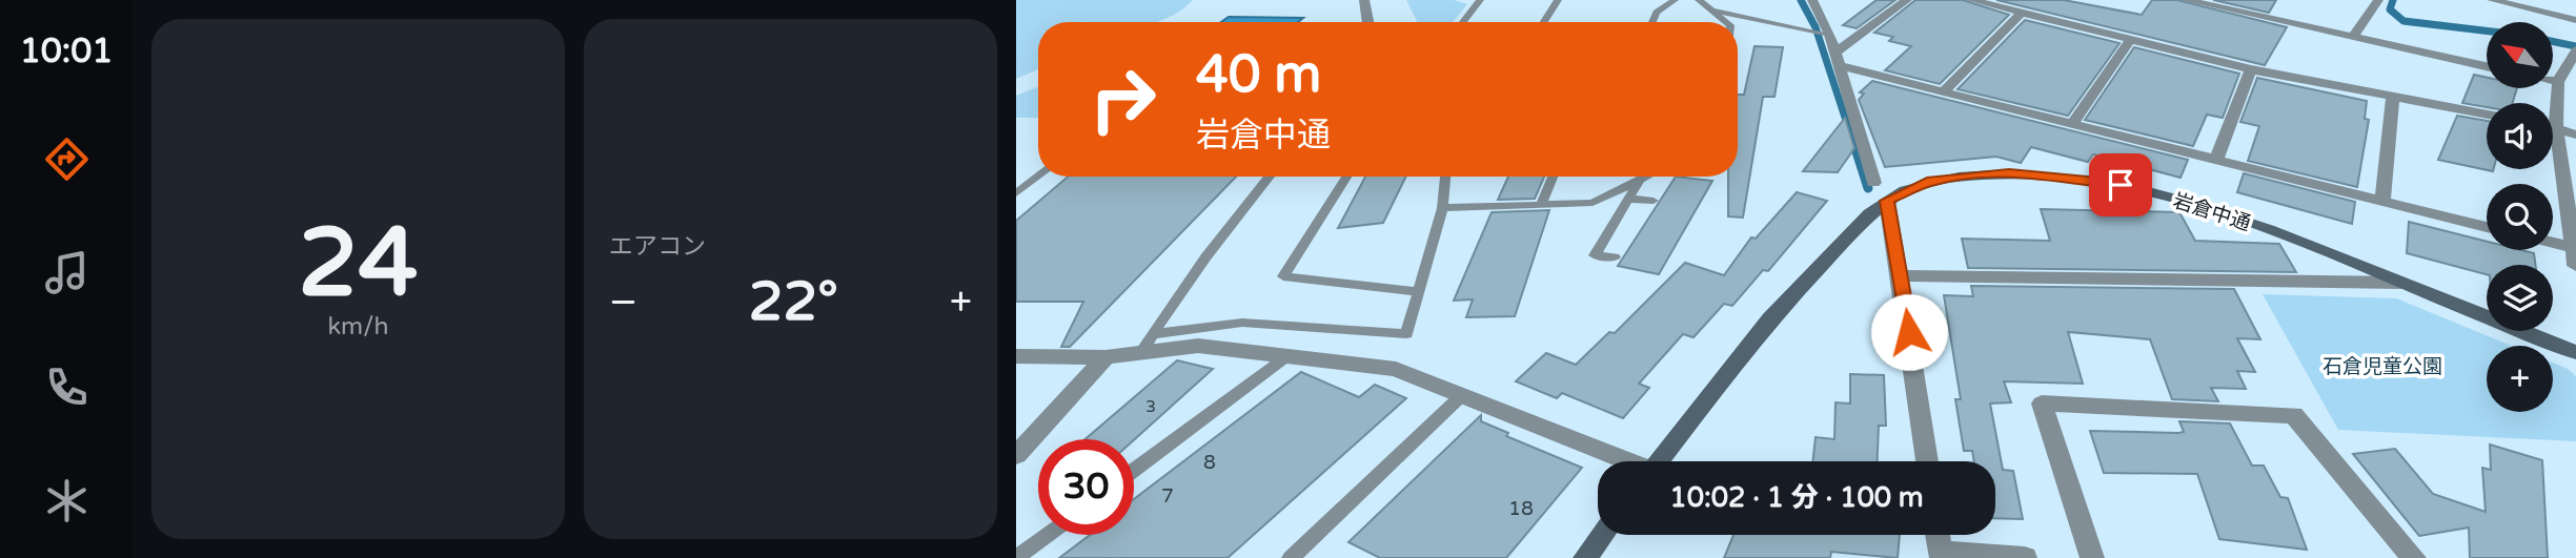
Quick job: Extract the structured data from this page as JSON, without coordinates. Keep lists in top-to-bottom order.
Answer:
{
  "streets": {
    "street": ["岩倉中通"]
  },
  "parks": ["石倉児童公園"],
  "house_numbers": [
    "3",
    "8",
    "7",
    "18"
  ],
  "north": "top left",
  "page": {
    "tabs": "10:01",
    "tile": [
      ["24", "km/h"],
      "エアコン"
    ],
    "map_buttons": "+",
    "turn": ["40 m", "岩倉中通"],
    "heat": ["−", "22°", "+"],
    "limit": "30",
    "trip": "10:02 · 1 分 · 100 m"
  }
}
